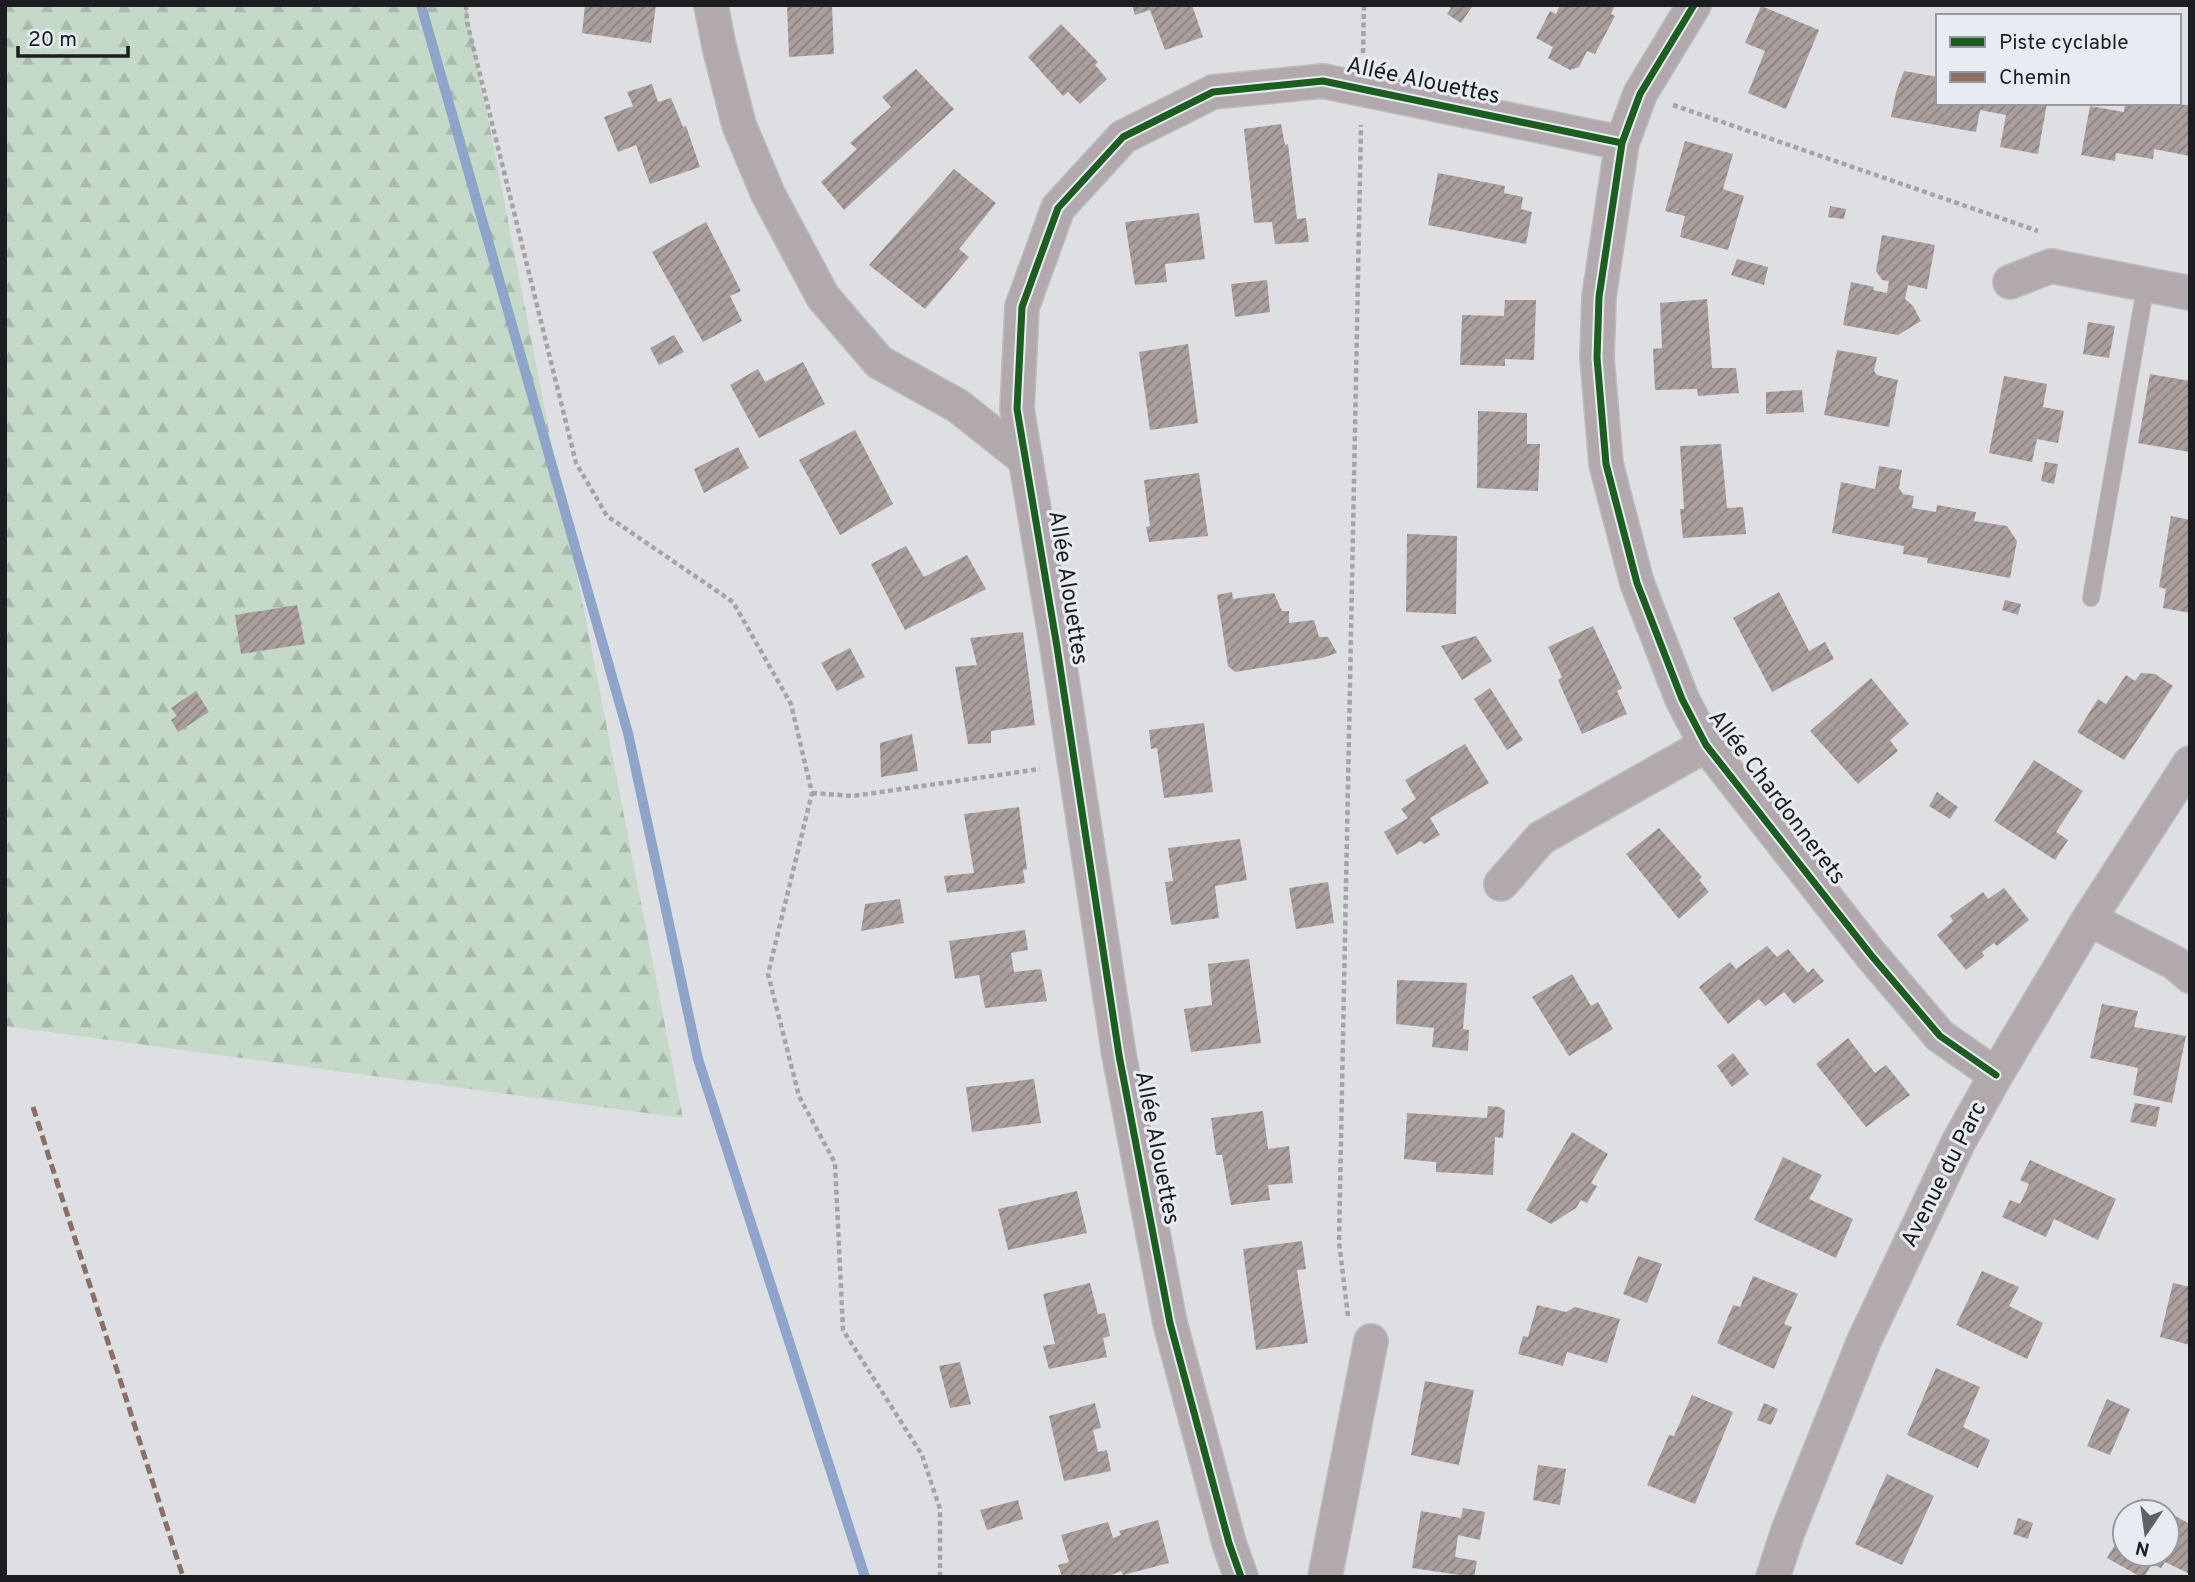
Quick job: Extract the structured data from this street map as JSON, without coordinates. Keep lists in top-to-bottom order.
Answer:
{
  "streets": {
    "street": ["Allée Alouettes", "Allée Chardonnerets", "Avenue du Parc"]
  },
  "crossings": [
    ["Allée Alouettes", "Allée Chardonnerets"],
    ["Allée Chardonnerets", "Avenue du Parc"]
  ],
  "legend": ["Piste cyclable", "Chemin"],
  "scale_bar": "20 m",
  "north": "bottom"
}
